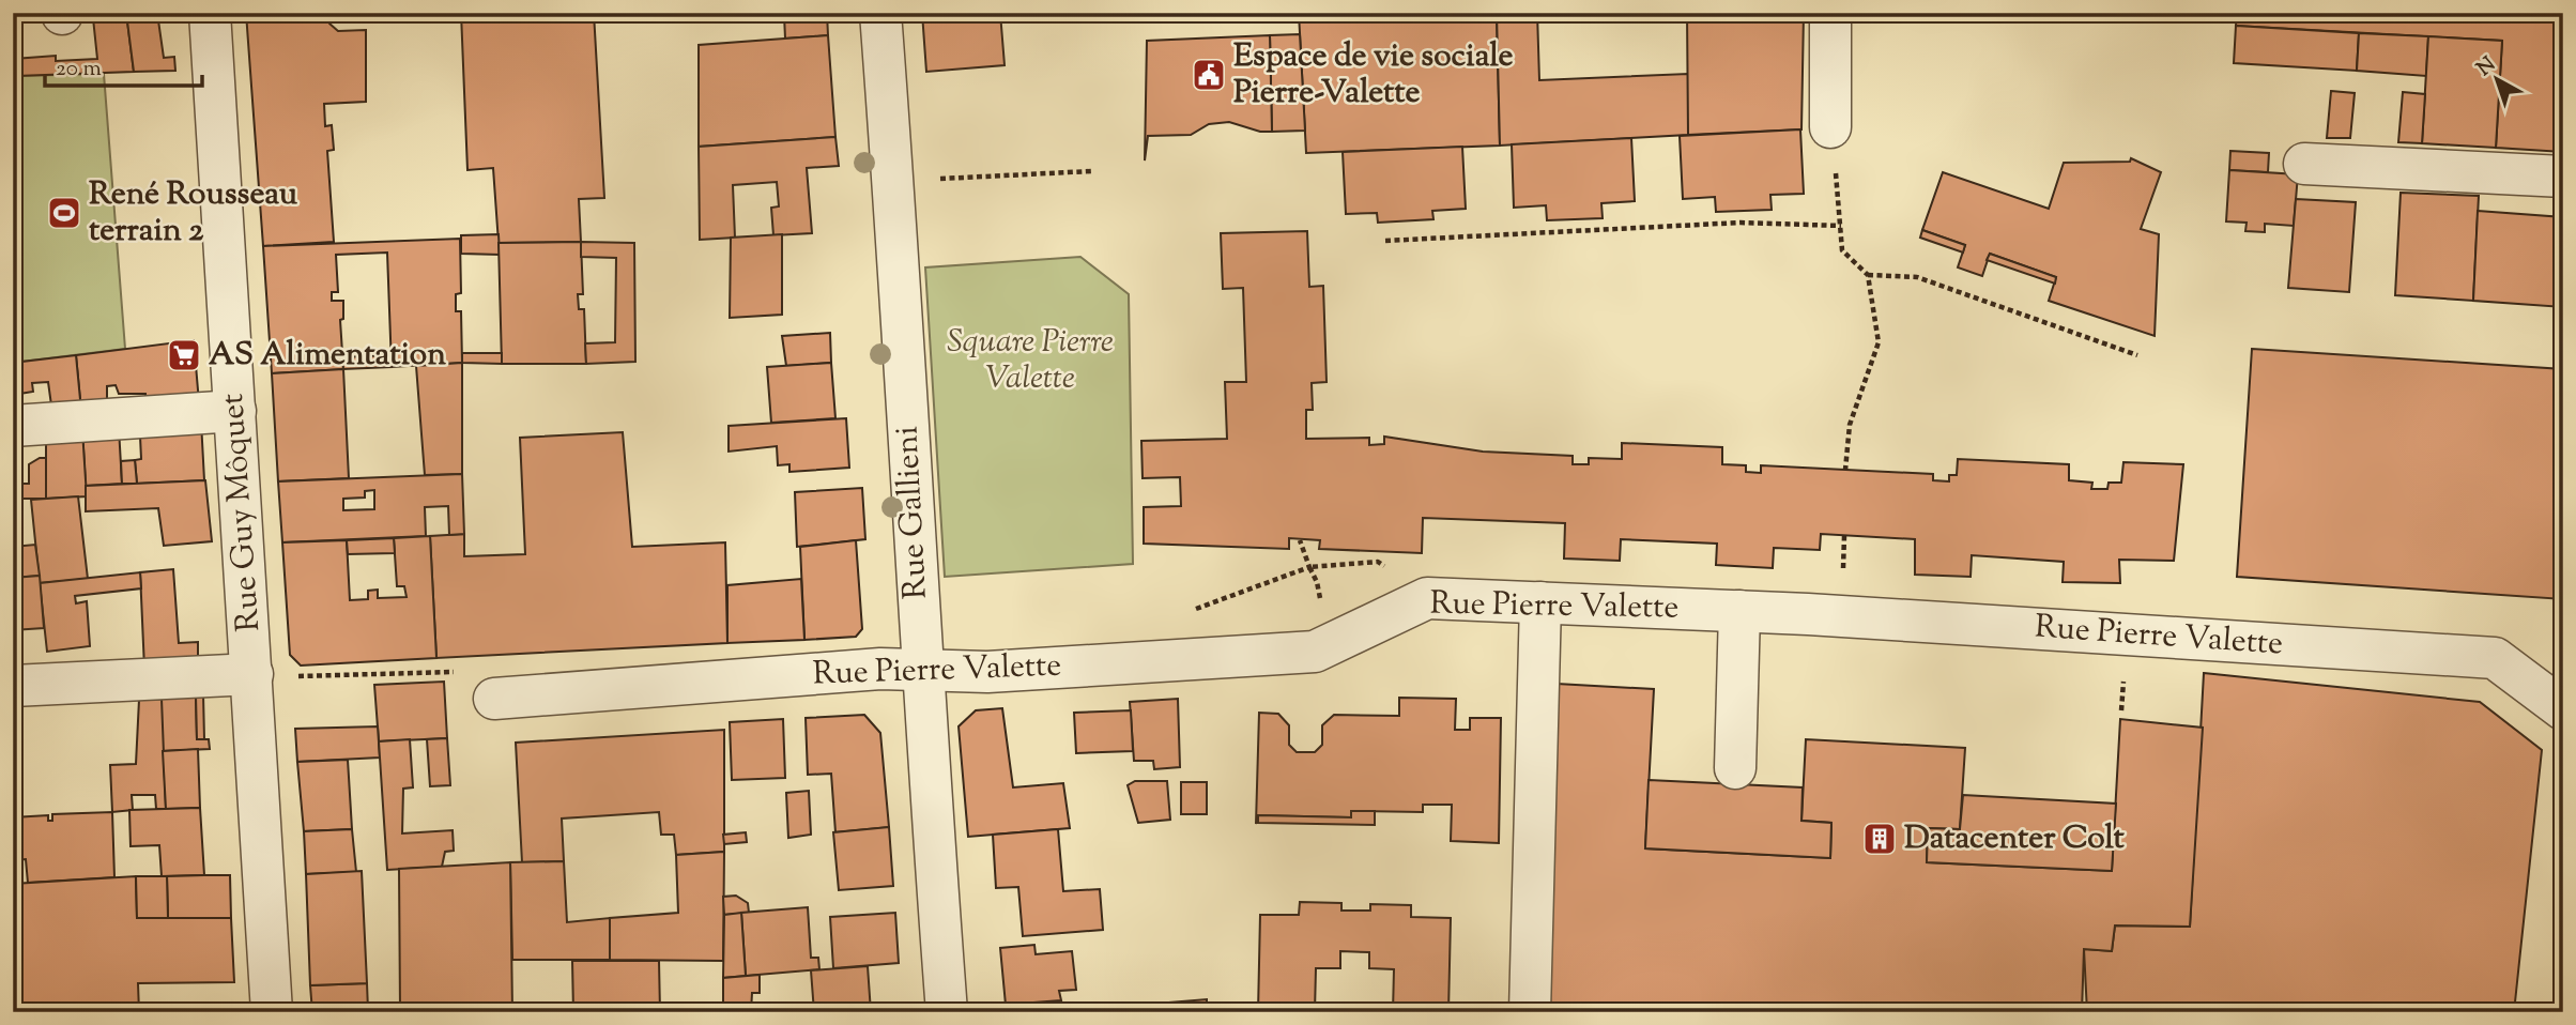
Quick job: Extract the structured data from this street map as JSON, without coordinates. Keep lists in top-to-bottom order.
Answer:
{
  "streets": {
    "street": ["Rue Guy Môquet", "Rue Gallieni", "Rue Pierre Valette"]
  },
  "crossings": [
    ["Rue Gallieni", "Rue Pierre Valette"]
  ],
  "parks": ["Square Pierre Valette"],
  "places": {
    "public building": ["Espace de vie sociale Pierre-Valette"],
    "sports": ["René Rousseau terrain 2"],
    "supermarket": ["AS Alimentation"],
    "building": ["Datacenter Colt"]
  },
  "scale_bar": "20 m",
  "north": "top left"
}
